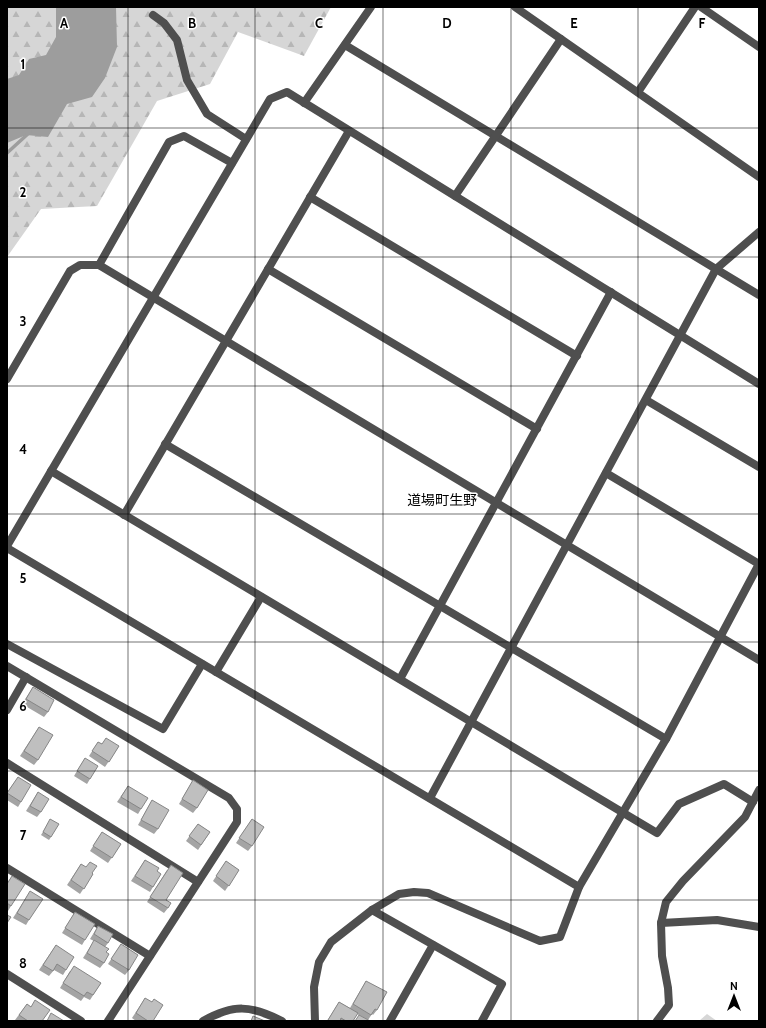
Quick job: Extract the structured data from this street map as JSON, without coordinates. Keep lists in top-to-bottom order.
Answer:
{
  "districts": ["道場町生野"],
  "north": "top",
  "grid": {
    "columns": [
      "A",
      "B",
      "C",
      "D",
      "E",
      "F"
    ],
    "rows": [
      "1",
      "2",
      "3",
      "4",
      "5",
      "6",
      "7",
      "8"
    ]
  }
}
